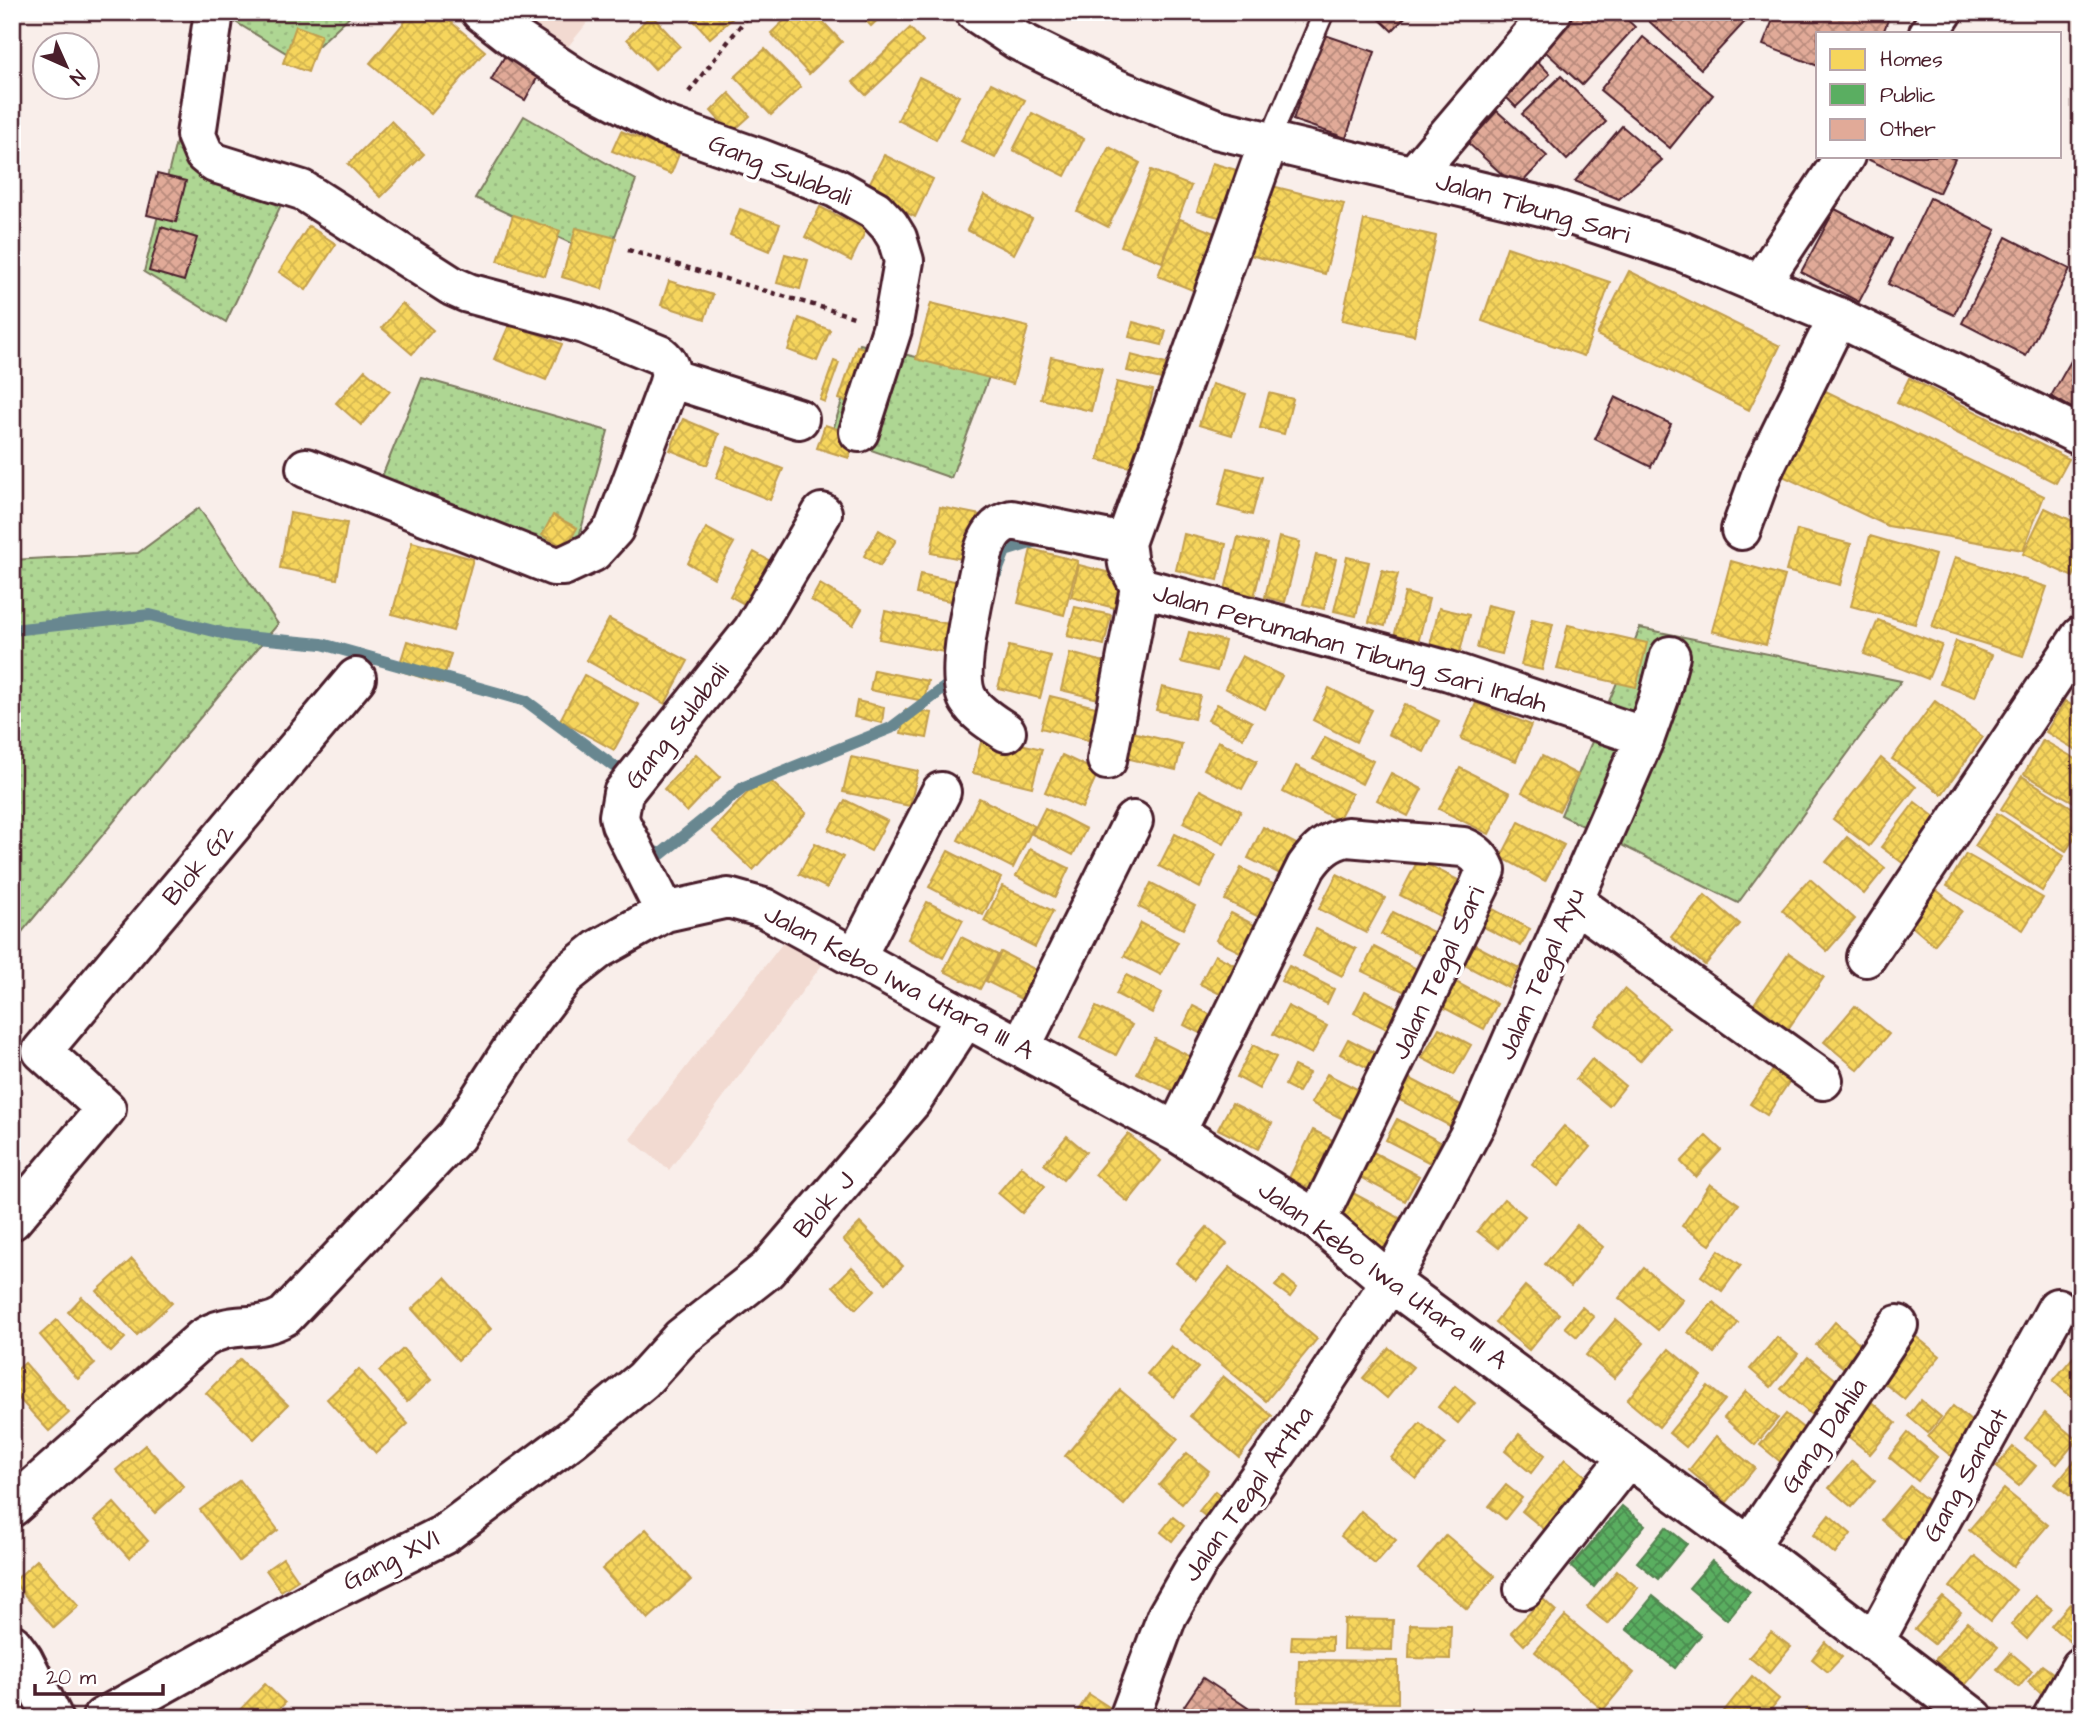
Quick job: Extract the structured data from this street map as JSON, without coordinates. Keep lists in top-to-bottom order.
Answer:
{
  "streets": {
    "street": [
      "Gang Sulabali",
      "Jalan Tibung Sari",
      "Jalan Perumahan Tibung Sari Indah",
      "Blok G2",
      "Jalan Tegal Sari",
      "Jalan Tegal Ayu",
      "Jalan Kebo Iwa Utara III A",
      "Blok J",
      "Gang Dahlia",
      "Gang Sandat",
      "Jalan Tegal Artha",
      "Gang XVI"
    ]
  },
  "crossings": [
    ["Gang Sulabali", "Jalan Kebo Iwa Utara III A"],
    ["Jalan Perumahan Tibung Sari Indah", "Jalan Tegal Ayu"],
    ["Jalan Tegal Sari", "Jalan Kebo Iwa Utara III A"],
    ["Jalan Tegal Ayu", "Jalan Kebo Iwa Utara III A"],
    ["Jalan Tegal Ayu", "Jalan Tegal Artha"],
    ["Jalan Kebo Iwa Utara III A", "Blok J"],
    ["Jalan Kebo Iwa Utara III A", "Gang Dahlia"],
    ["Jalan Kebo Iwa Utara III A", "Gang Sandat"],
    ["Jalan Kebo Iwa Utara III A", "Jalan Tegal Artha"],
    ["Blok J", "Gang XVI"]
  ],
  "legend": ["Homes", "Public", "Other"],
  "scale_bar": "20 m",
  "north": "bottom right"
}
